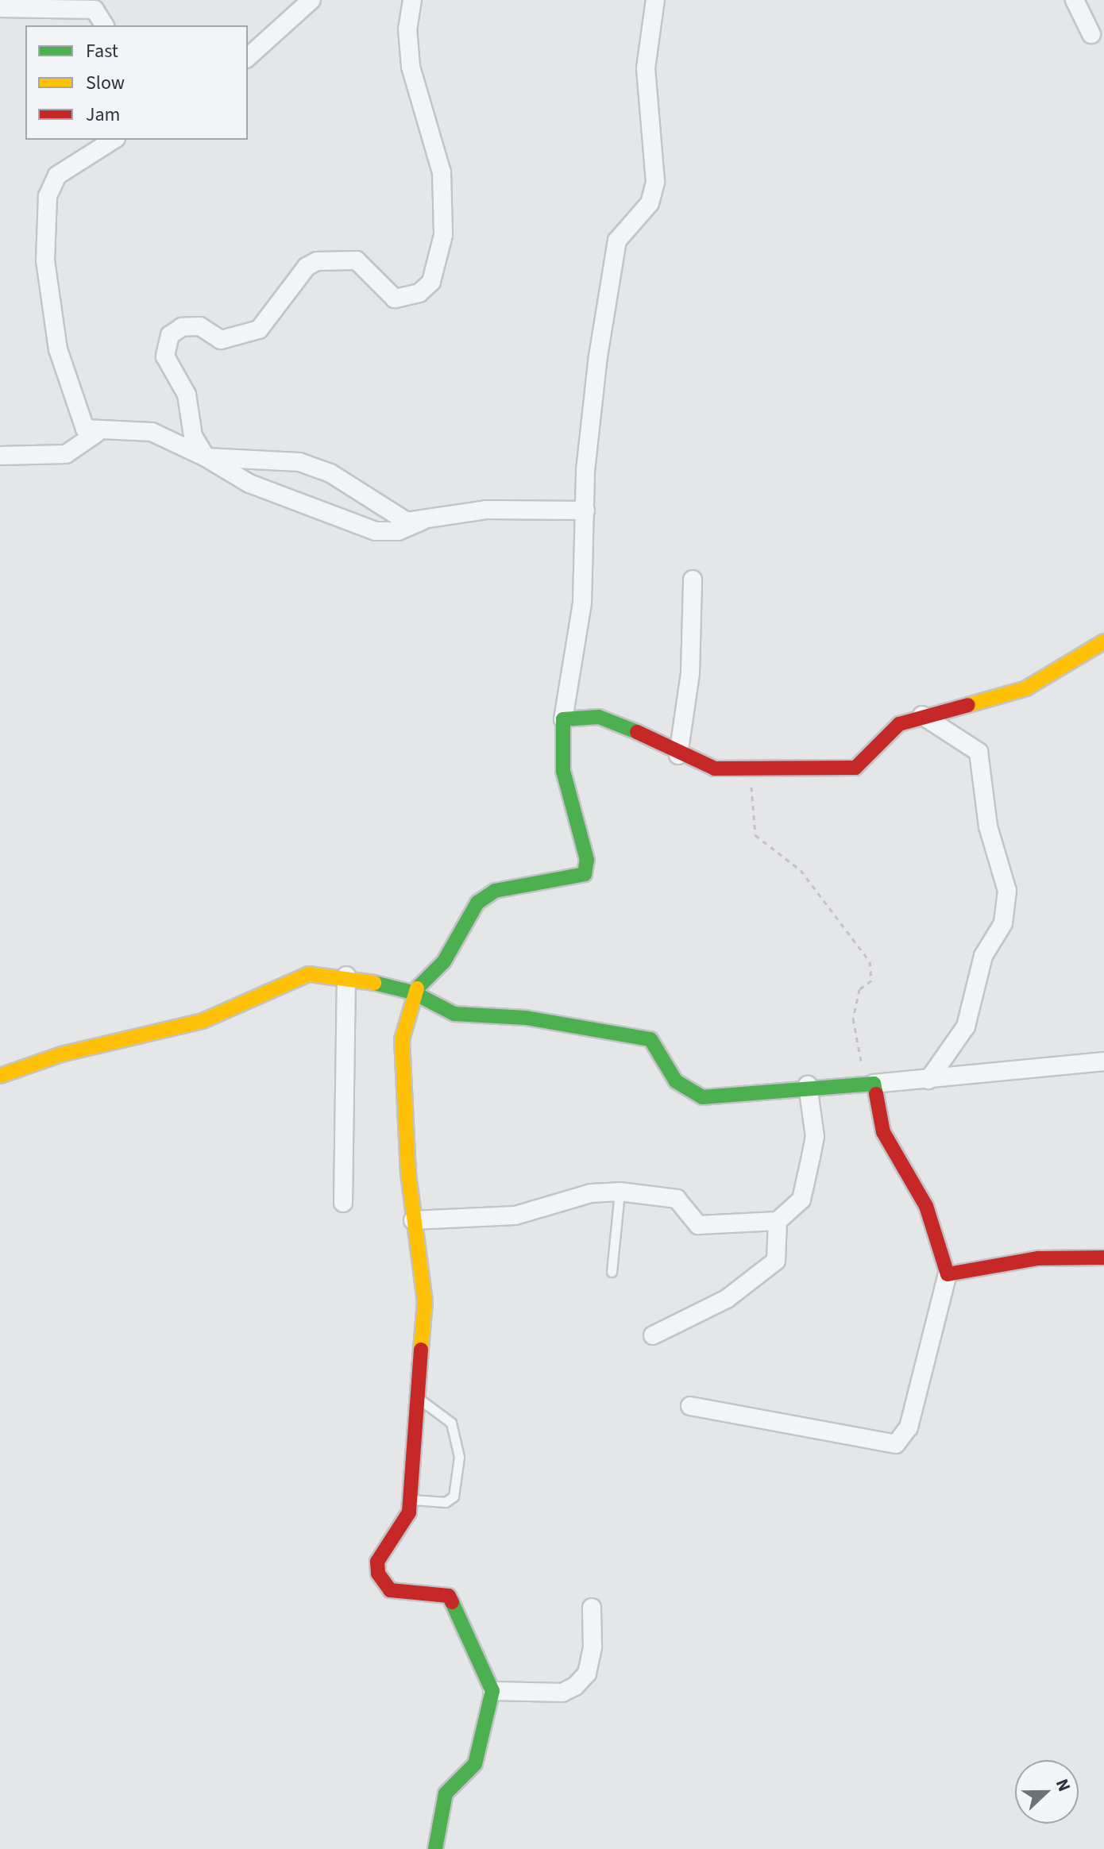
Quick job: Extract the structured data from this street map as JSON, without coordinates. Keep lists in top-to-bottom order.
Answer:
{
  "legend": ["Fast", "Slow", "Jam"],
  "north": "right"
}
